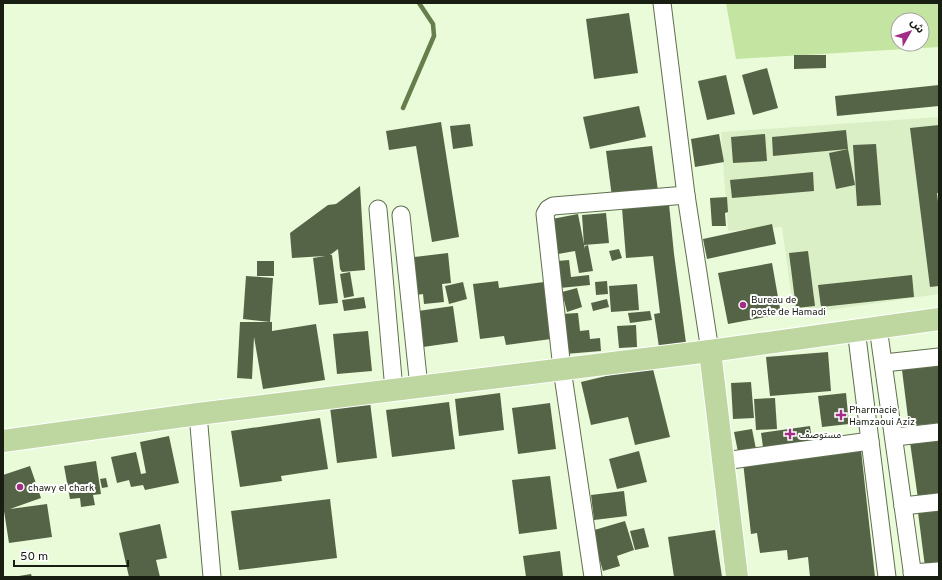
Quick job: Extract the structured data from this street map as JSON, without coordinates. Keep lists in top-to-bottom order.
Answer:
{
  "places": {
    "other": ["Bureau de poste de Hamadi", "chawy el chark"],
    "health": ["Pharmacie Hamzaoui Aziz", "مستوصف"]
  },
  "scale_bar": "50 m",
  "north": "top right"
}
